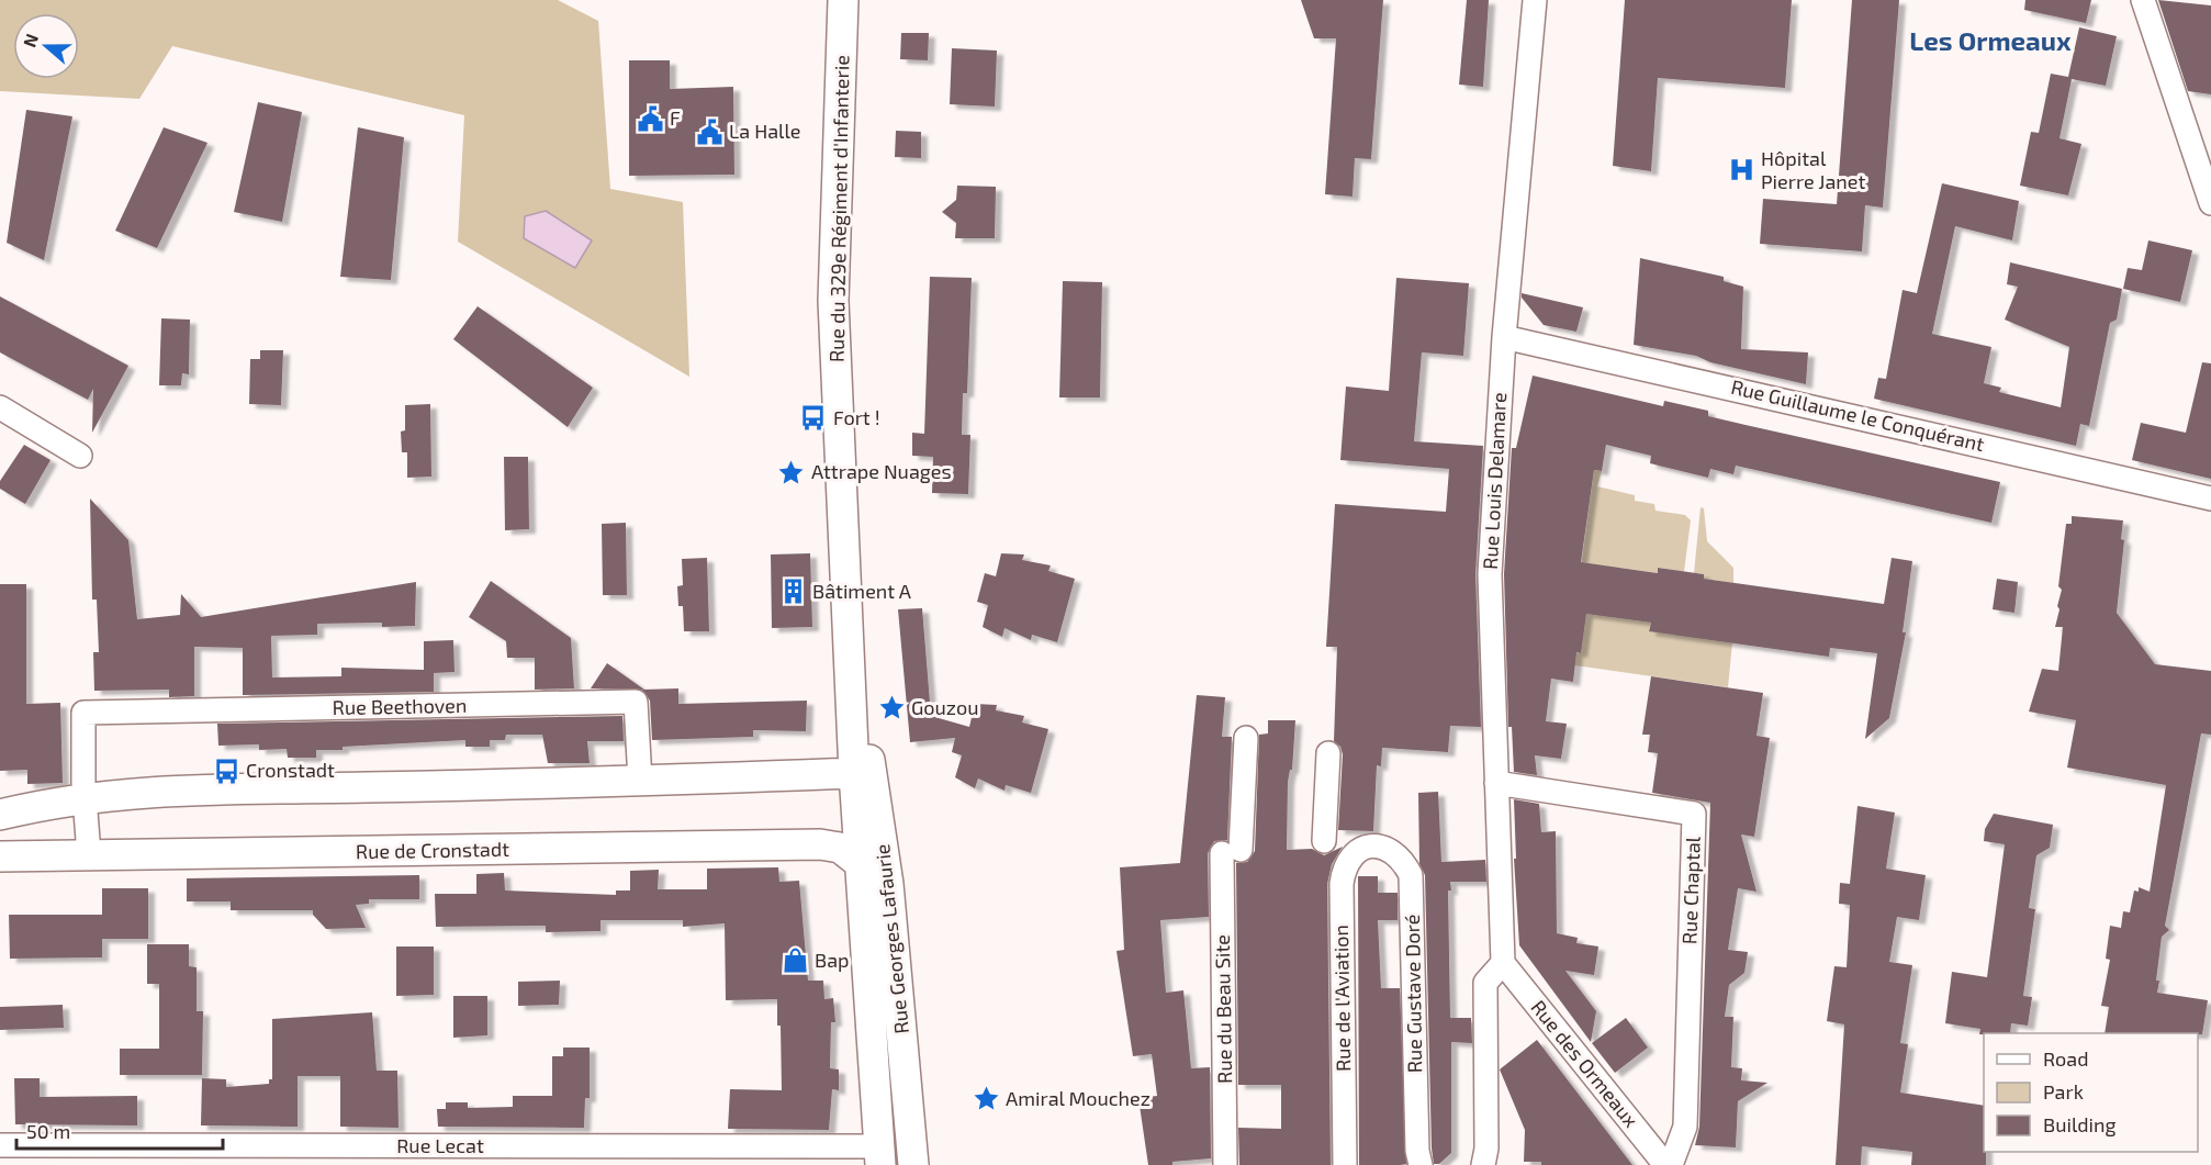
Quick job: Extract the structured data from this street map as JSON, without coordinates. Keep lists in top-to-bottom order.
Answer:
{
  "streets": {
    "street": [
      "Rue du 329e Régiment d'Infanterie",
      "Rue Guillaume le Conquérant",
      "Rue Louis Delamare",
      "Rue Beethoven",
      "Rue de Cronstadt",
      "Rue Chaptal",
      "Rue Georges Lafaurie",
      "Rue Gustave Doré",
      "Rue de l'Aviation",
      "Rue du Beau Site",
      "Rue des Ormeaux",
      "Rue Lecat"
    ]
  },
  "crossings": [
    ["Rue du 329e Régiment d'Infanterie", "Rue Georges Lafaurie"],
    ["Rue Guillaume le Conquérant", "Rue Louis Delamare"],
    ["Rue Louis Delamare", "Rue Chaptal"],
    ["Rue Louis Delamare", "Rue des Ormeaux"],
    ["Rue de Cronstadt", "Rue Georges Lafaurie"],
    ["Rue Chaptal", "Rue des Ormeaux"],
    ["Rue Georges Lafaurie", "Rue Lecat"],
    ["Rue Gustave Doré", "Rue de l'Aviation"]
  ],
  "districts": ["Les Ormeaux"],
  "places": {
    "public building": ["F", "La Halle"],
    "hospital": ["Hôpital Pierre Janet"],
    "bus stop": ["Fort !", "Cronstadt"],
    "place": ["Attrape Nuages", "Gouzou", "Amiral Mouchez"],
    "building": ["Bâtiment A"],
    "shop": ["Bap"]
  },
  "legend": ["Road", "Park", "Building"],
  "scale_bar": "50 m",
  "north": "left"
}
